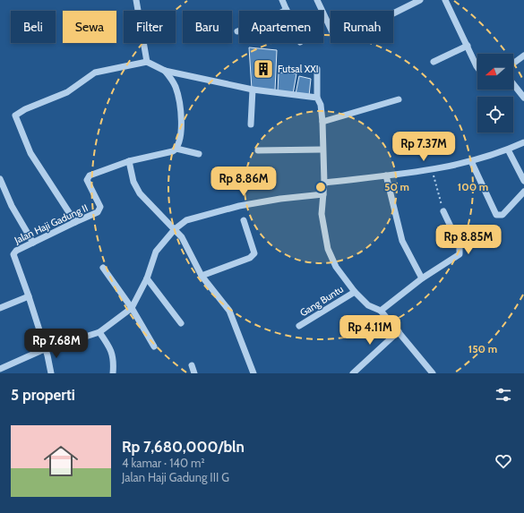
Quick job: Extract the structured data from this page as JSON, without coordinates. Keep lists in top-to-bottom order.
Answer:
{
  "streets": {
    "street": ["Jalan Haji Gadung II", "Gang Buntu"]
  },
  "places": {
    "building": ["Futsal XXI"]
  },
  "north": "left",
  "page": {
    "chip": [
      "Beli",
      "Sewa",
      "Filter",
      "Baru",
      "Apartemen",
      "Rumah"
    ],
    "price": [
      "Rp 7.37M",
      "Rp 8.86M",
      "Rp 8.85M",
      "Rp 4.11M",
      "Rp 7.68M"
    ],
    "heading": "5 properti",
    "list": [
      {
        "name": "Rp 7,680,000/bln",
        "note": "4 kamar · 140 m² · Jalan Haji Gadung III G"
      }
    ]
  },
  "rings": ["50 m", "100 m", "150 m"]
}
